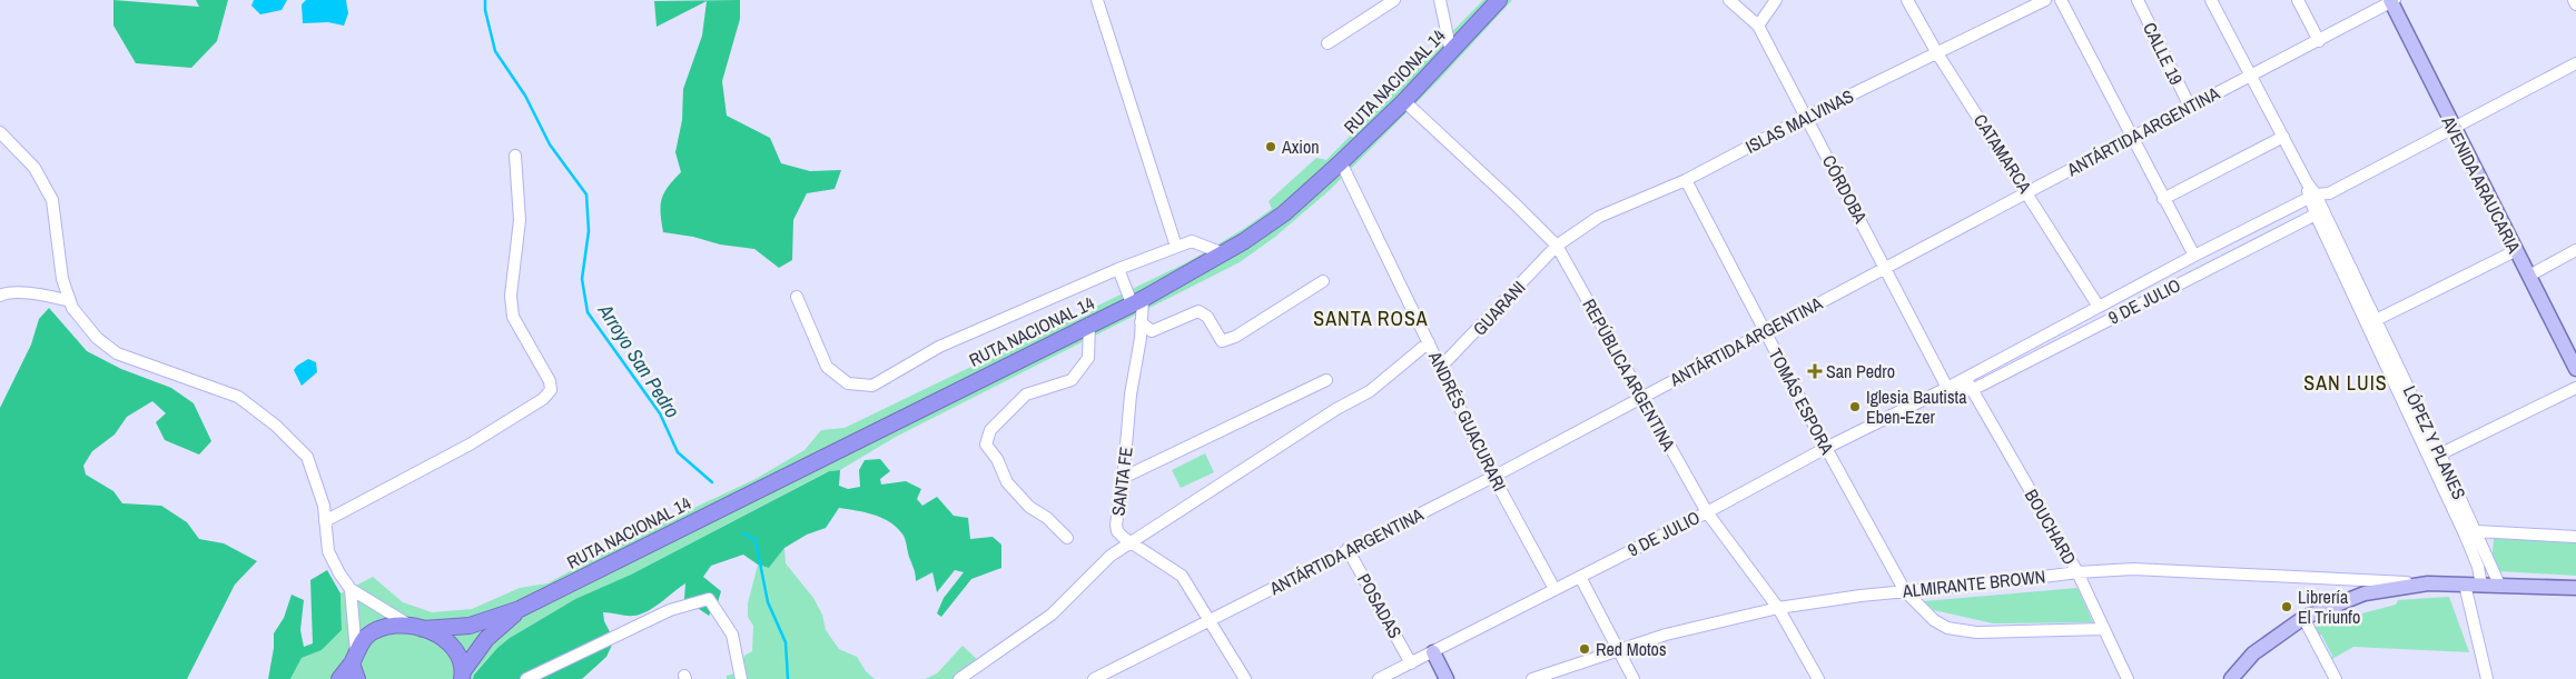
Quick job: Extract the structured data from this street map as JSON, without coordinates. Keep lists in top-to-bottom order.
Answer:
{
  "streets": {
    "highway": ["RUTA NACIONAL 14"],
    "main road": ["AVENIDA ARAUCARIA"],
    "street": [
      "CALLE 19",
      "ISLAS MALVINAS",
      "ANTÁRTIDA ARGENTINA",
      "CATAMARCA",
      "CÓRDOBA",
      "9 DE JULIO",
      "GUARANI",
      "REPÚBLICA ARGENTINA",
      "TOMÁS ESPORA",
      "ANDRÉS GUACURARI",
      "LÓPEZ Y PLANES",
      "SANTA FE",
      "BOUCHARD",
      "ALMIRANTE BROWN",
      "POSADAS"
    ]
  },
  "crossings": [
    ["CALLE 19", "ANTÁRTIDA ARGENTINA"],
    ["RUTA NACIONAL 14", "REPÚBLICA ARGENTINA"],
    ["RUTA NACIONAL 14", "ANDRÉS GUACURARI"],
    ["RUTA NACIONAL 14", "SANTA FE"],
    ["ISLAS MALVINAS", "CATAMARCA"],
    ["ISLAS MALVINAS", "CÓRDOBA"],
    ["ISLAS MALVINAS", "GUARANI"],
    ["ISLAS MALVINAS", "REPÚBLICA ARGENTINA"],
    ["ISLAS MALVINAS", "TOMÁS ESPORA"],
    ["ANTÁRTIDA ARGENTINA", "CATAMARCA"],
    ["ANTÁRTIDA ARGENTINA", "AVENIDA ARAUCARIA"],
    ["ANTÁRTIDA ARGENTINA", "CÓRDOBA"],
    ["ANTÁRTIDA ARGENTINA", "REPÚBLICA ARGENTINA"],
    ["ANTÁRTIDA ARGENTINA", "TOMÁS ESPORA"],
    ["ANTÁRTIDA ARGENTINA", "ANDRÉS GUACURARI"],
    ["ANTÁRTIDA ARGENTINA", "LÓPEZ Y PLANES"],
    ["ANTÁRTIDA ARGENTINA", "SANTA FE"],
    ["ANTÁRTIDA ARGENTINA", "POSADAS"],
    ["CATAMARCA", "9 DE JULIO"],
    ["CÓRDOBA", "9 DE JULIO"],
    ["9 DE JULIO", "REPÚBLICA ARGENTINA"],
    ["9 DE JULIO", "TOMÁS ESPORA"],
    ["9 DE JULIO", "ANDRÉS GUACURARI"],
    ["9 DE JULIO", "LÓPEZ Y PLANES"],
    ["9 DE JULIO", "BOUCHARD"],
    ["9 DE JULIO", "POSADAS"],
    ["GUARANI", "REPÚBLICA ARGENTINA"],
    ["GUARANI", "ANDRÉS GUACURARI"],
    ["REPÚBLICA ARGENTINA", "ALMIRANTE BROWN"],
    ["TOMÁS ESPORA", "BOUCHARD"],
    ["TOMÁS ESPORA", "ALMIRANTE BROWN"],
    ["BOUCHARD", "ALMIRANTE BROWN"]
  ],
  "districts": ["SANTA ROSA", "SAN LUIS"],
  "water": ["Arroyo San Pedro"],
  "places": {
    "other": [
      "Axion",
      "Iglesia Bautista Eben-Ezer",
      "Librería El Triunfo",
      "Red Motos"
    ],
    "health": ["San Pedro"]
  }
}
